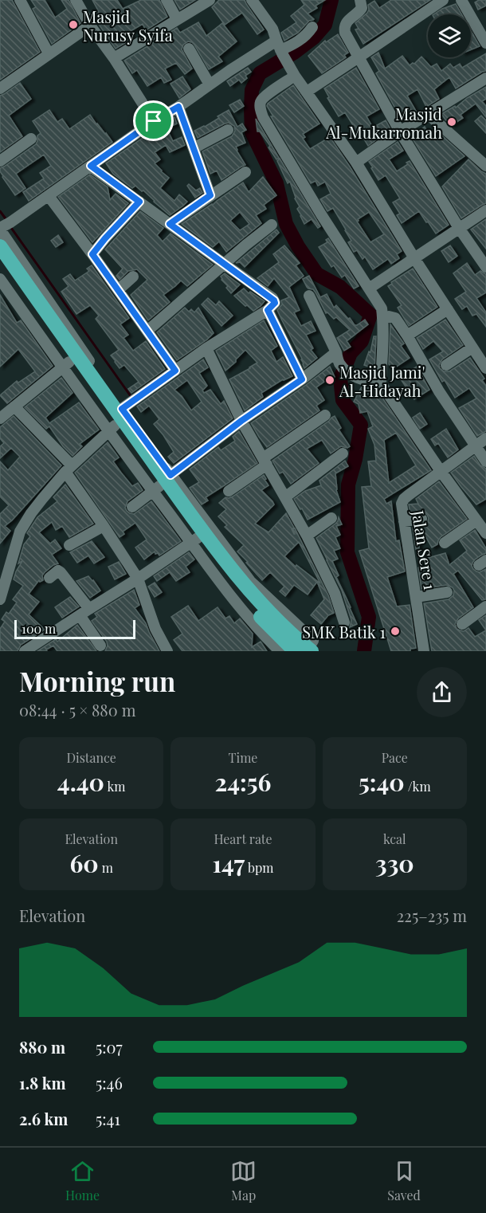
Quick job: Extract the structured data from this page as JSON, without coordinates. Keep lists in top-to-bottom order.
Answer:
{
  "streets": {
    "street": ["Jalan Sere 1"]
  },
  "places": [
    "Masjid Nurusy Syifa",
    "Masjid Al-Mukarromah",
    "Masjid Jami' Al-Hidayah",
    "SMK Batik 1"
  ],
  "scale_bar": "100 m",
  "page": {
    "scale": "100 m",
    "heading": ["Morning run", "08:44 · 5 × 880 m"],
    "stats": [
      ["Distance", "4.40 km"],
      ["Time", "24:56"],
      ["Pace", "5:40 /km"],
      ["Elevation", "60 m"],
      ["Heart rate", "147 bpm"],
      ["kcal", "330"]
    ],
    "chart": ["Elevation", "225–235 m"],
    "list": [
      {
        "name": "880 m",
        "note": "5:07"
      },
      {
        "name": "1.8 km",
        "note": "5:46"
      },
      {
        "name": "2.6 km",
        "note": "5:41"
      }
    ],
    "tabs": ["Home", "Map", "Saved"]
  }
}
